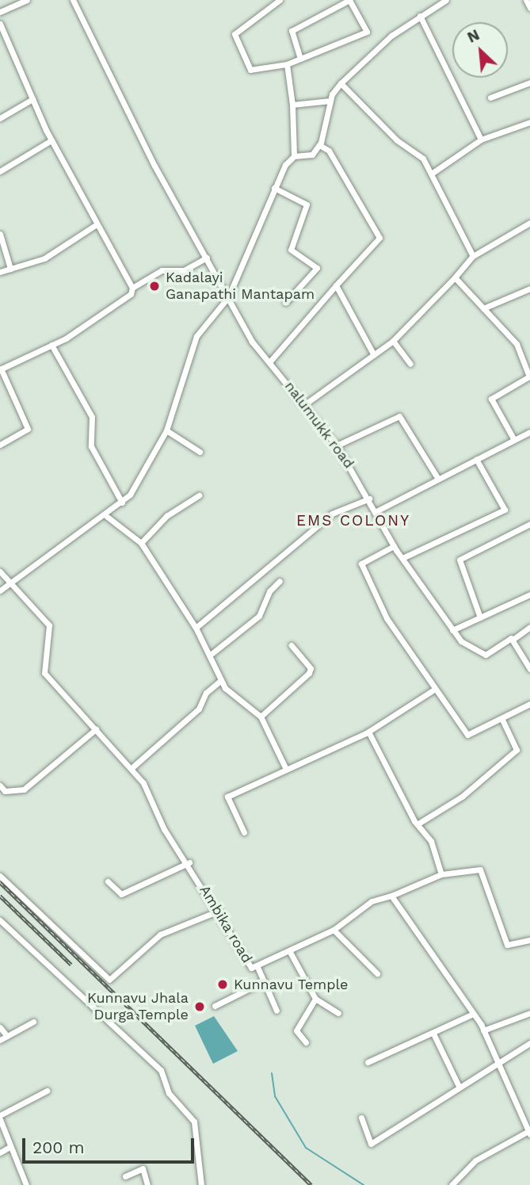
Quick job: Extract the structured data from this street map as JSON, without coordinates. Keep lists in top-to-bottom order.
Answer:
{
  "streets": {
    "street": ["nalumukk road", "Ambika road"]
  },
  "districts": ["EMS COLONY"],
  "places": ["Kadalayi Ganapathi Mantapam", "Kunnavu Temple", "Kunnavu Jhala Durga Temple"],
  "scale_bar": "200 m",
  "north": "top left"
}
